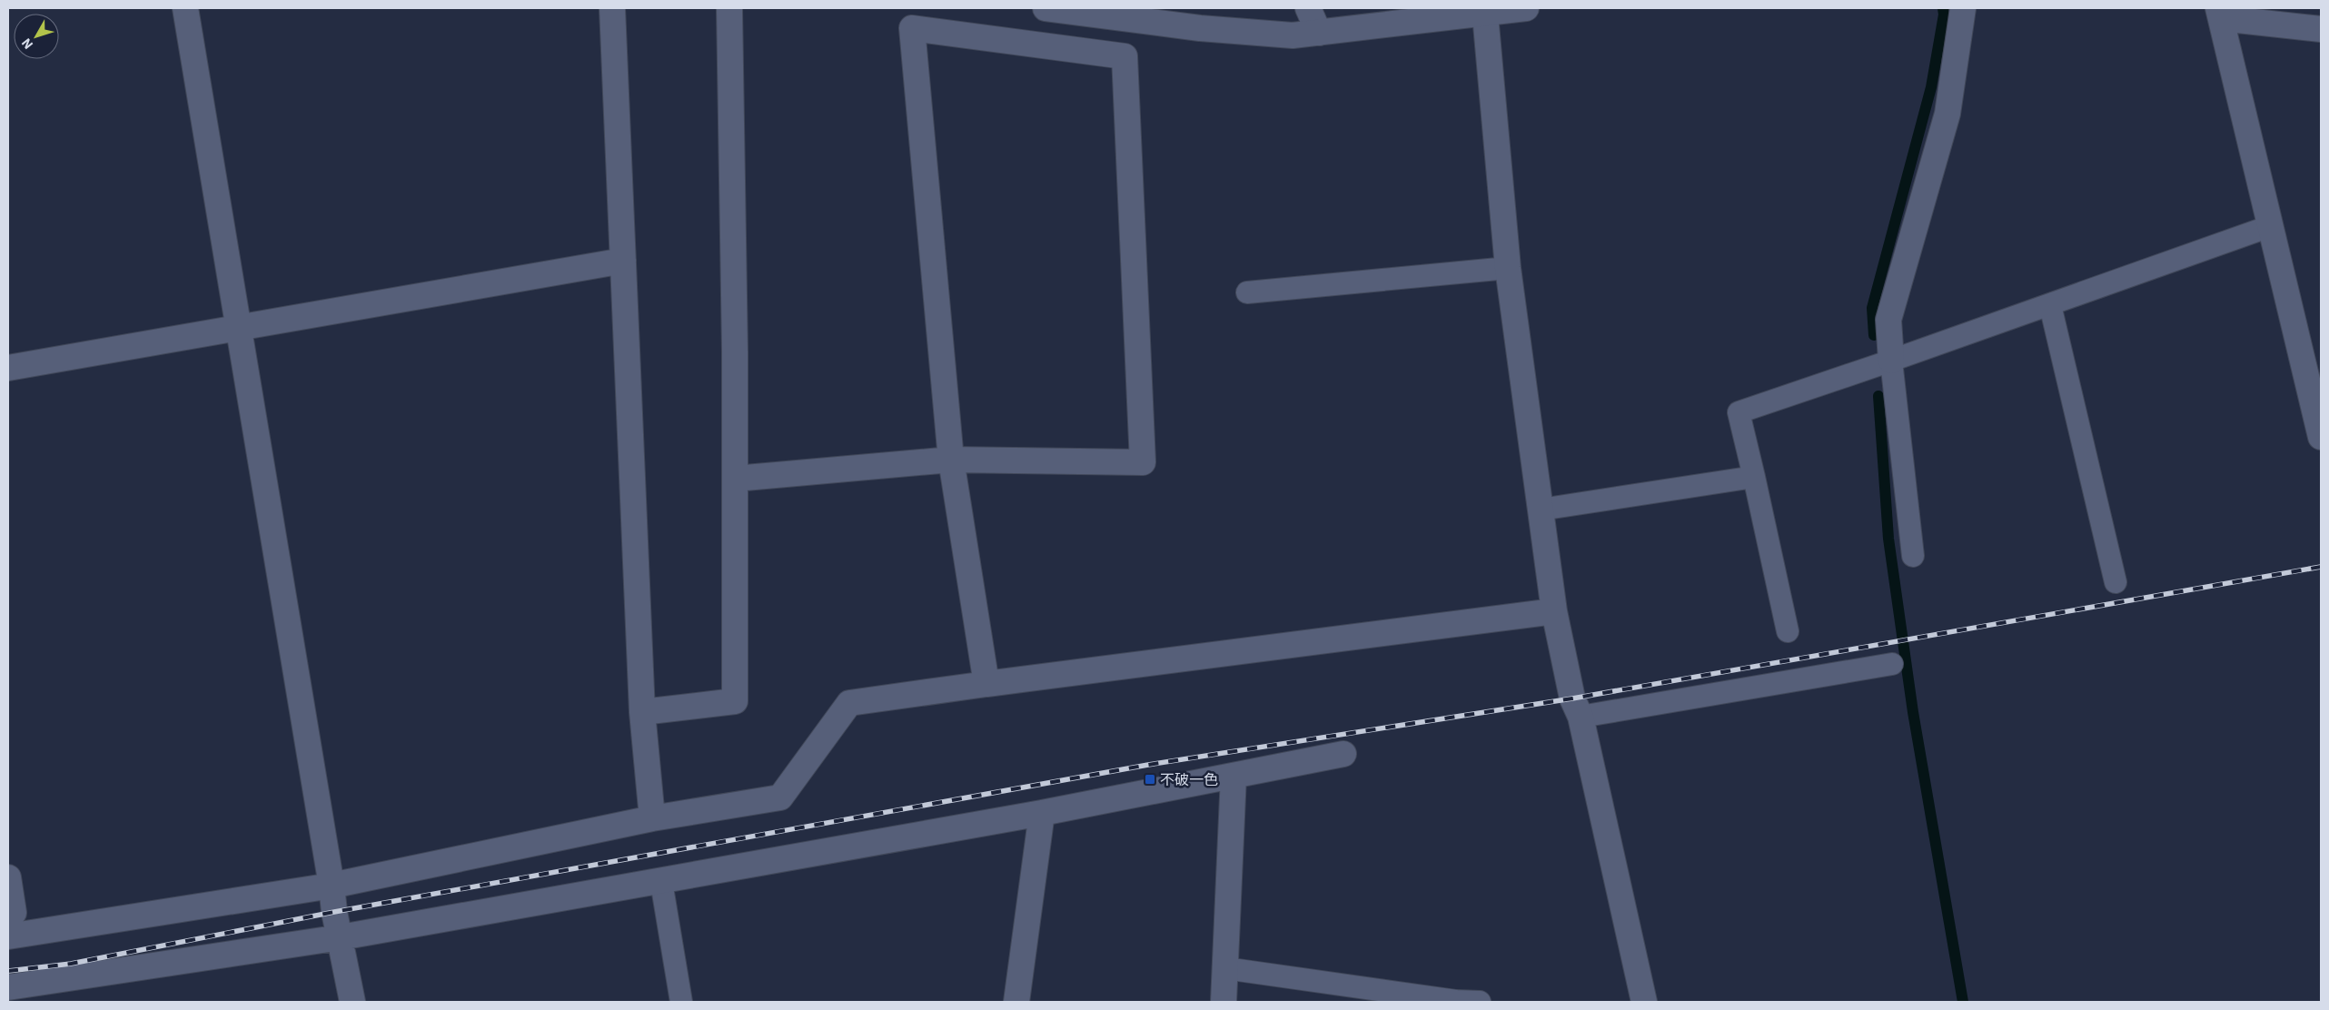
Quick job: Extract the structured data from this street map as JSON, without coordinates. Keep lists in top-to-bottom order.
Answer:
{
  "places": {
    "transit": ["不破一色"]
  },
  "north": "bottom left"
}
